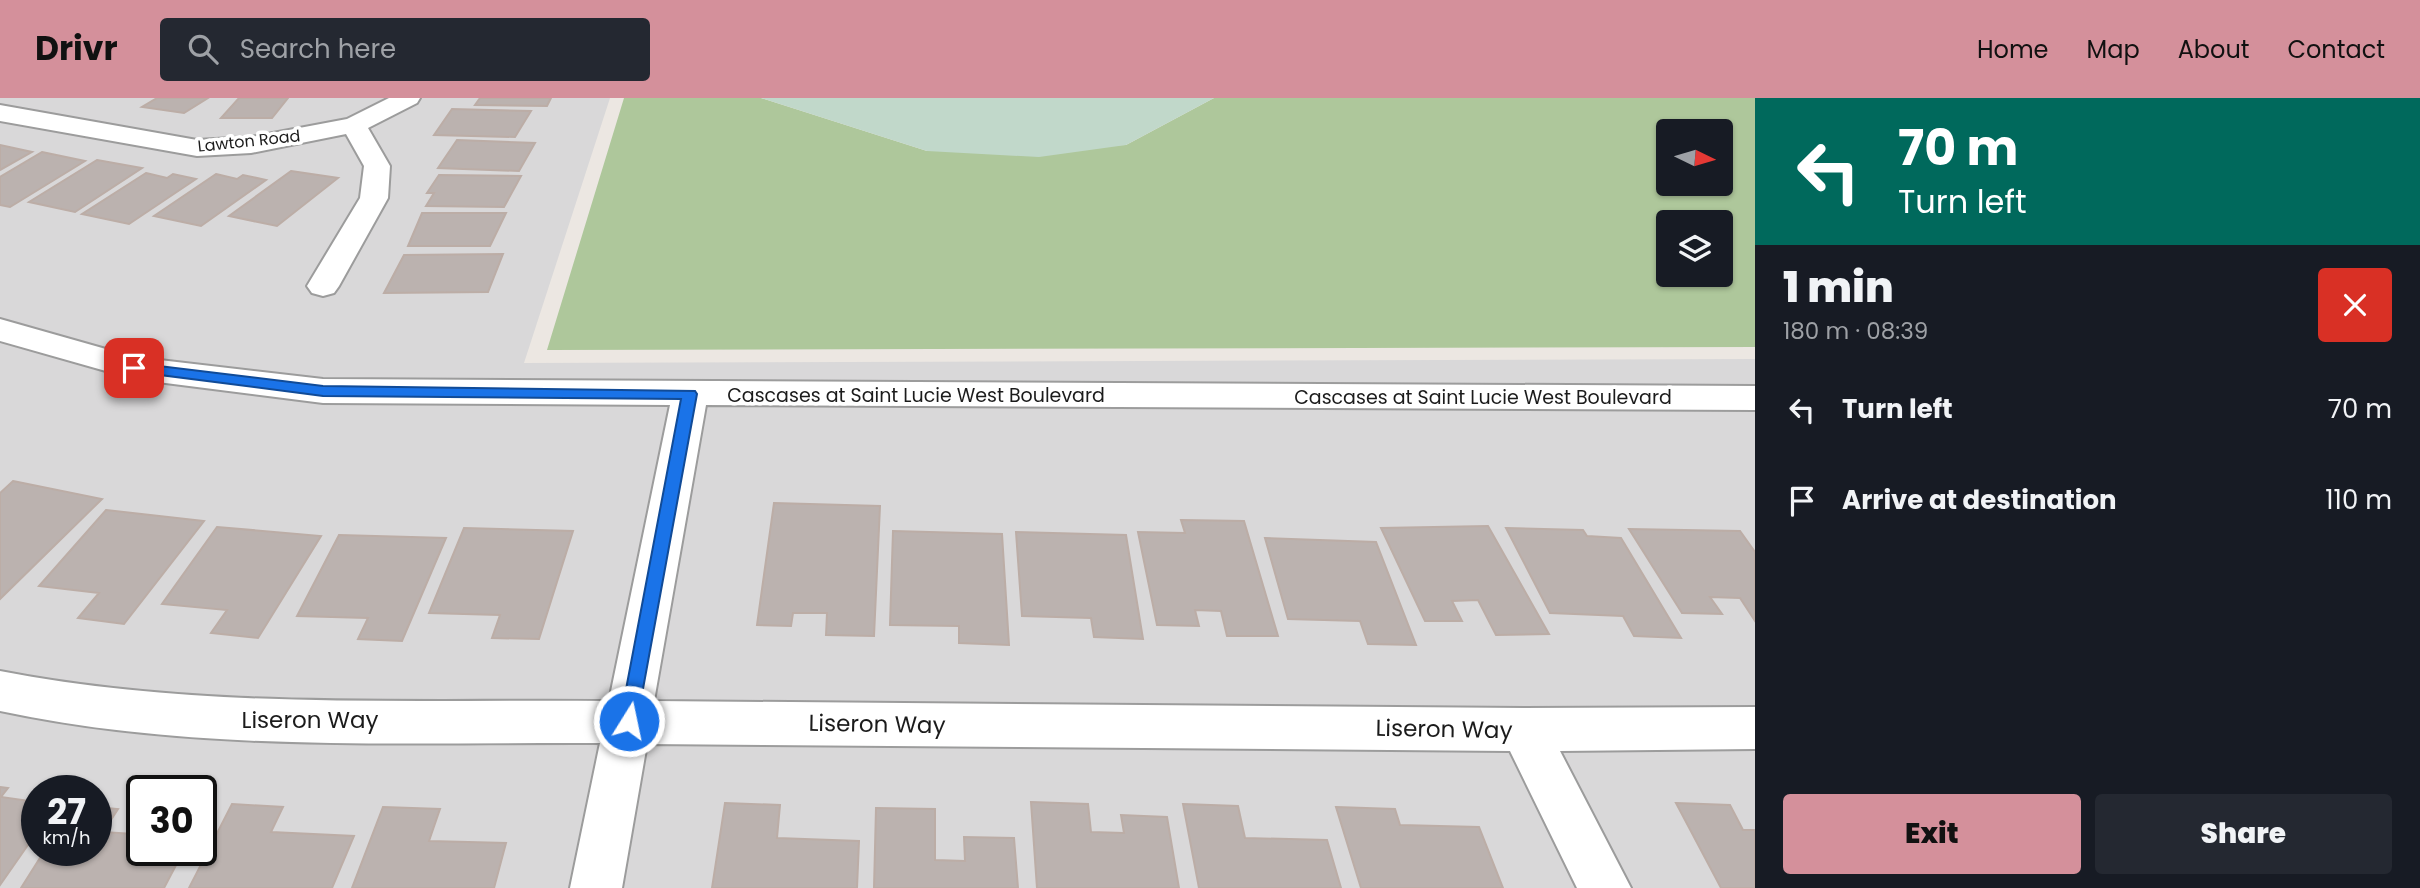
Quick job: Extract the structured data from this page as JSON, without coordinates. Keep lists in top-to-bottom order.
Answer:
{
  "streets": {
    "street": ["Lawton Road", "Cascases at Saint Lucie West Boulevard", "Liseron Way"]
  },
  "north": "right",
  "page": {
    "header": "Drivr",
    "search": "Search here",
    "nav": [
      "Home",
      "Map",
      "About",
      "Contact"
    ],
    "turn": ["70 m", "Turn left"],
    "heading": ["1 min", "180 m · 08:39"],
    "list": [
      {
        "name": "Turn left",
        "value": "70 m"
      },
      {
        "name": "Arrive at destination",
        "value": "110 m"
      }
    ],
    "speed": "27 km/h",
    "limit": "30",
    "buttons": ["Exit", "Share"]
  }
}
